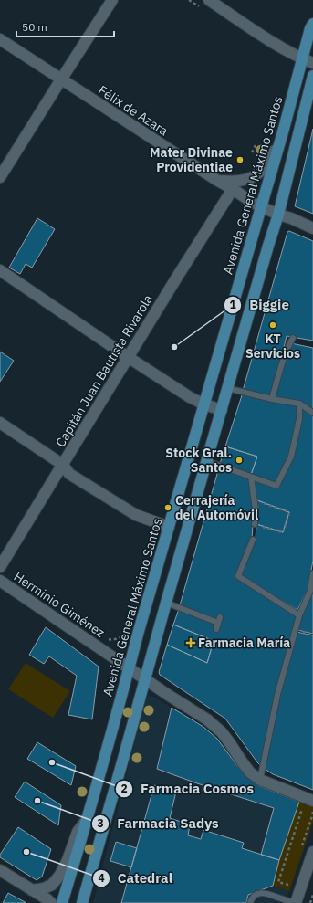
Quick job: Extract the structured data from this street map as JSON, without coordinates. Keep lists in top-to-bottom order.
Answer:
{
  "streets": {
    "main road": ["Avenida General Máximo Santos"],
    "street": ["Félix de Azara", "Capitán Juan Bautista Rivarola", "Herminio Giménez"]
  },
  "crossings": [
    ["Félix de Azara", "Avenida General Máximo Santos"],
    ["Félix de Azara", "Capitán Juan Bautista Rivarola"],
    ["Avenida General Máximo Santos", "Herminio Giménez"]
  ],
  "places": {
    "other": [
      "Mater Divinae Providentiae",
      "KT Servicios",
      "Biggie",
      "Stock Gral. Santos",
      "Cerrajería del Automóvil",
      "Farmacia Cosmos",
      "Farmacia Sadys",
      "Catedral"
    ],
    "health": ["Farmacia María"]
  },
  "scale_bar": "50 m"
}
